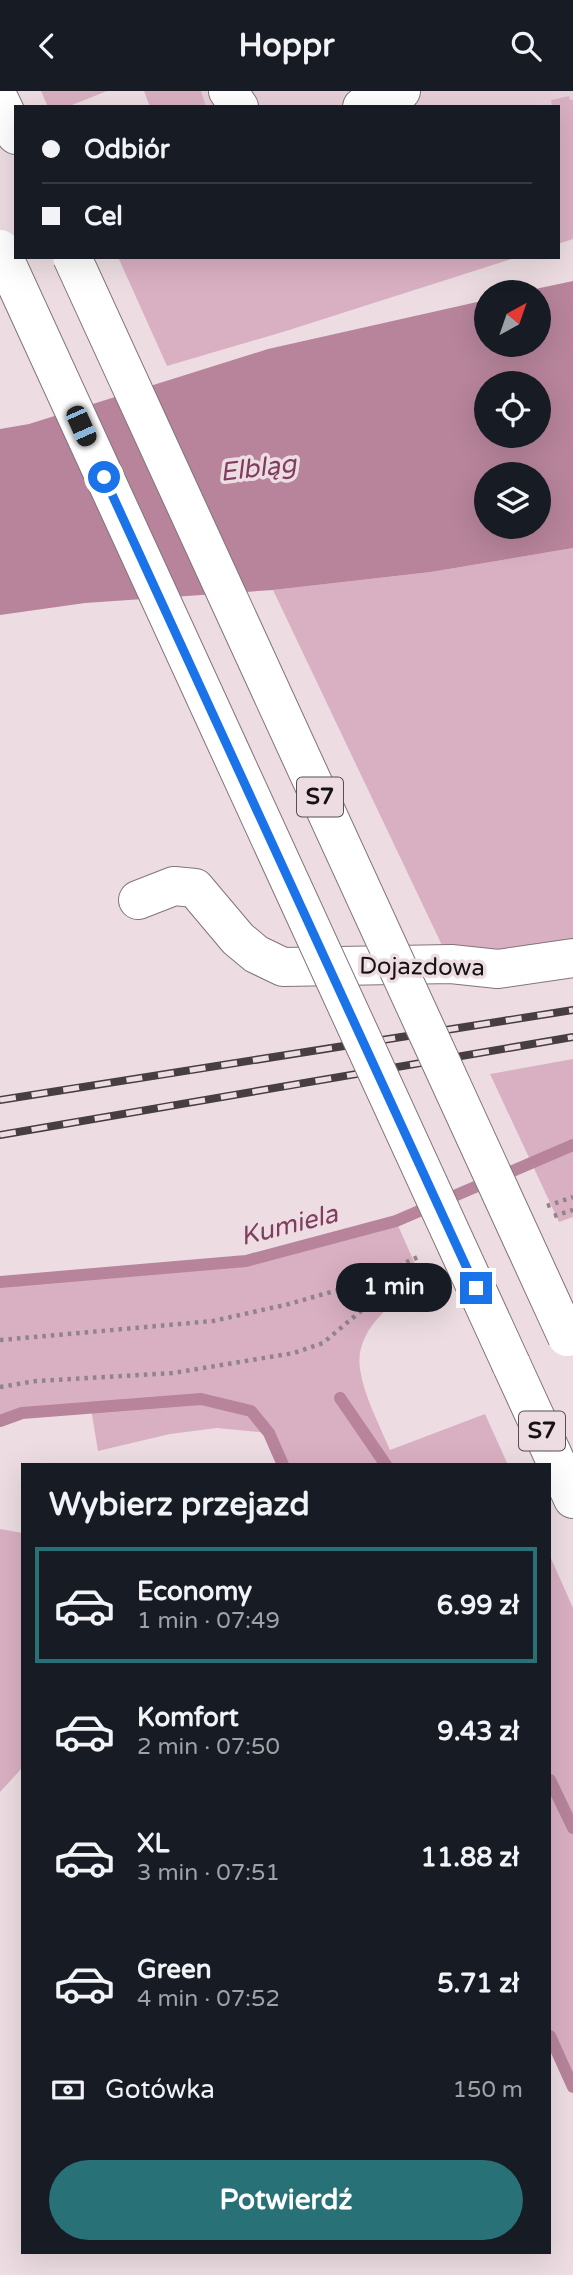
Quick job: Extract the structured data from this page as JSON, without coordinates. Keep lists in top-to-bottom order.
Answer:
{
  "streets": {
    "main road": ["S7", "Dojazdowa"]
  },
  "water": ["Elbląg", "Kumiela"],
  "north": "top right",
  "page": {
    "header": "Hoppr",
    "banner": ["Odbiór", "Cel"],
    "bubble": "1 min",
    "heading": "Wybierz przejazd",
    "list": [
      {
        "name": "Economy",
        "note": "1 min · 07:49",
        "value": "6.99 zł"
      },
      {
        "name": "Komfort",
        "note": "2 min · 07:50",
        "value": "9.43 zł"
      },
      {
        "name": "XL",
        "note": "3 min · 07:51",
        "value": "11.88 zł"
      },
      {
        "name": "Green",
        "note": "4 min · 07:52",
        "value": "5.71 zł"
      }
    ],
    "pay": ["Gotówka", "150 m"],
    "buttons": "Potwierdź"
  }
}
